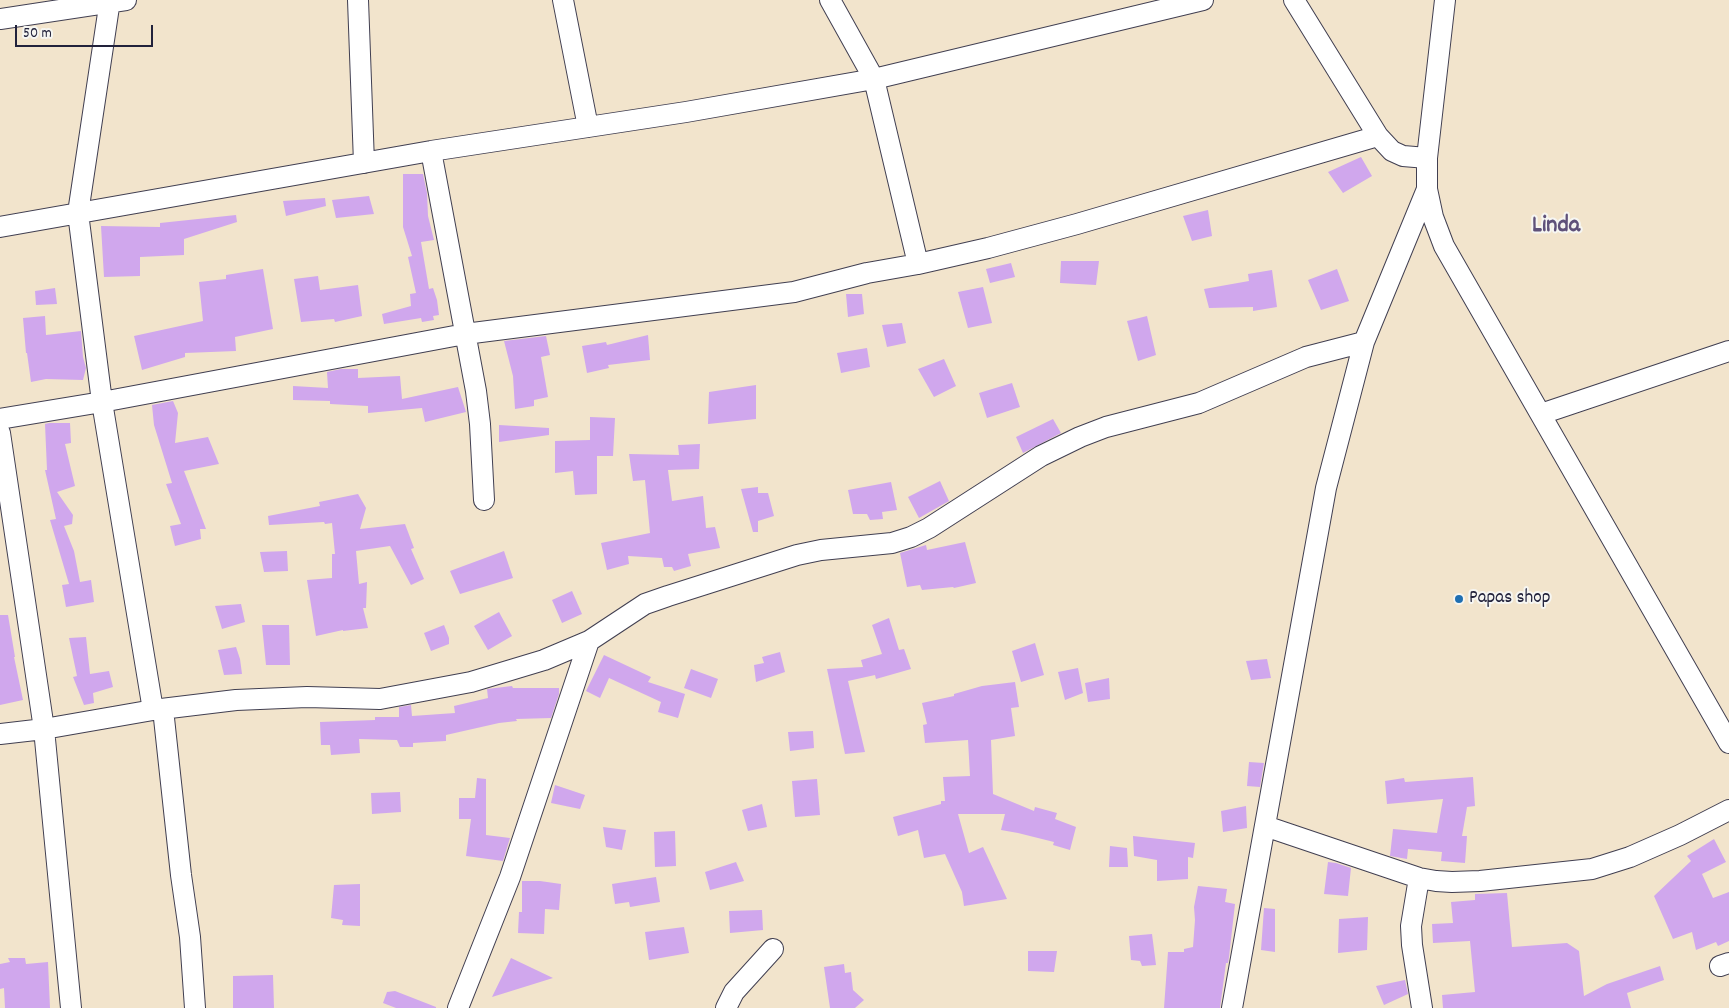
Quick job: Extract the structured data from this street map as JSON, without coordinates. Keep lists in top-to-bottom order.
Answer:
{
  "districts": ["Linda"],
  "places": ["Papas shop"],
  "scale_bar": "50 m"
}
